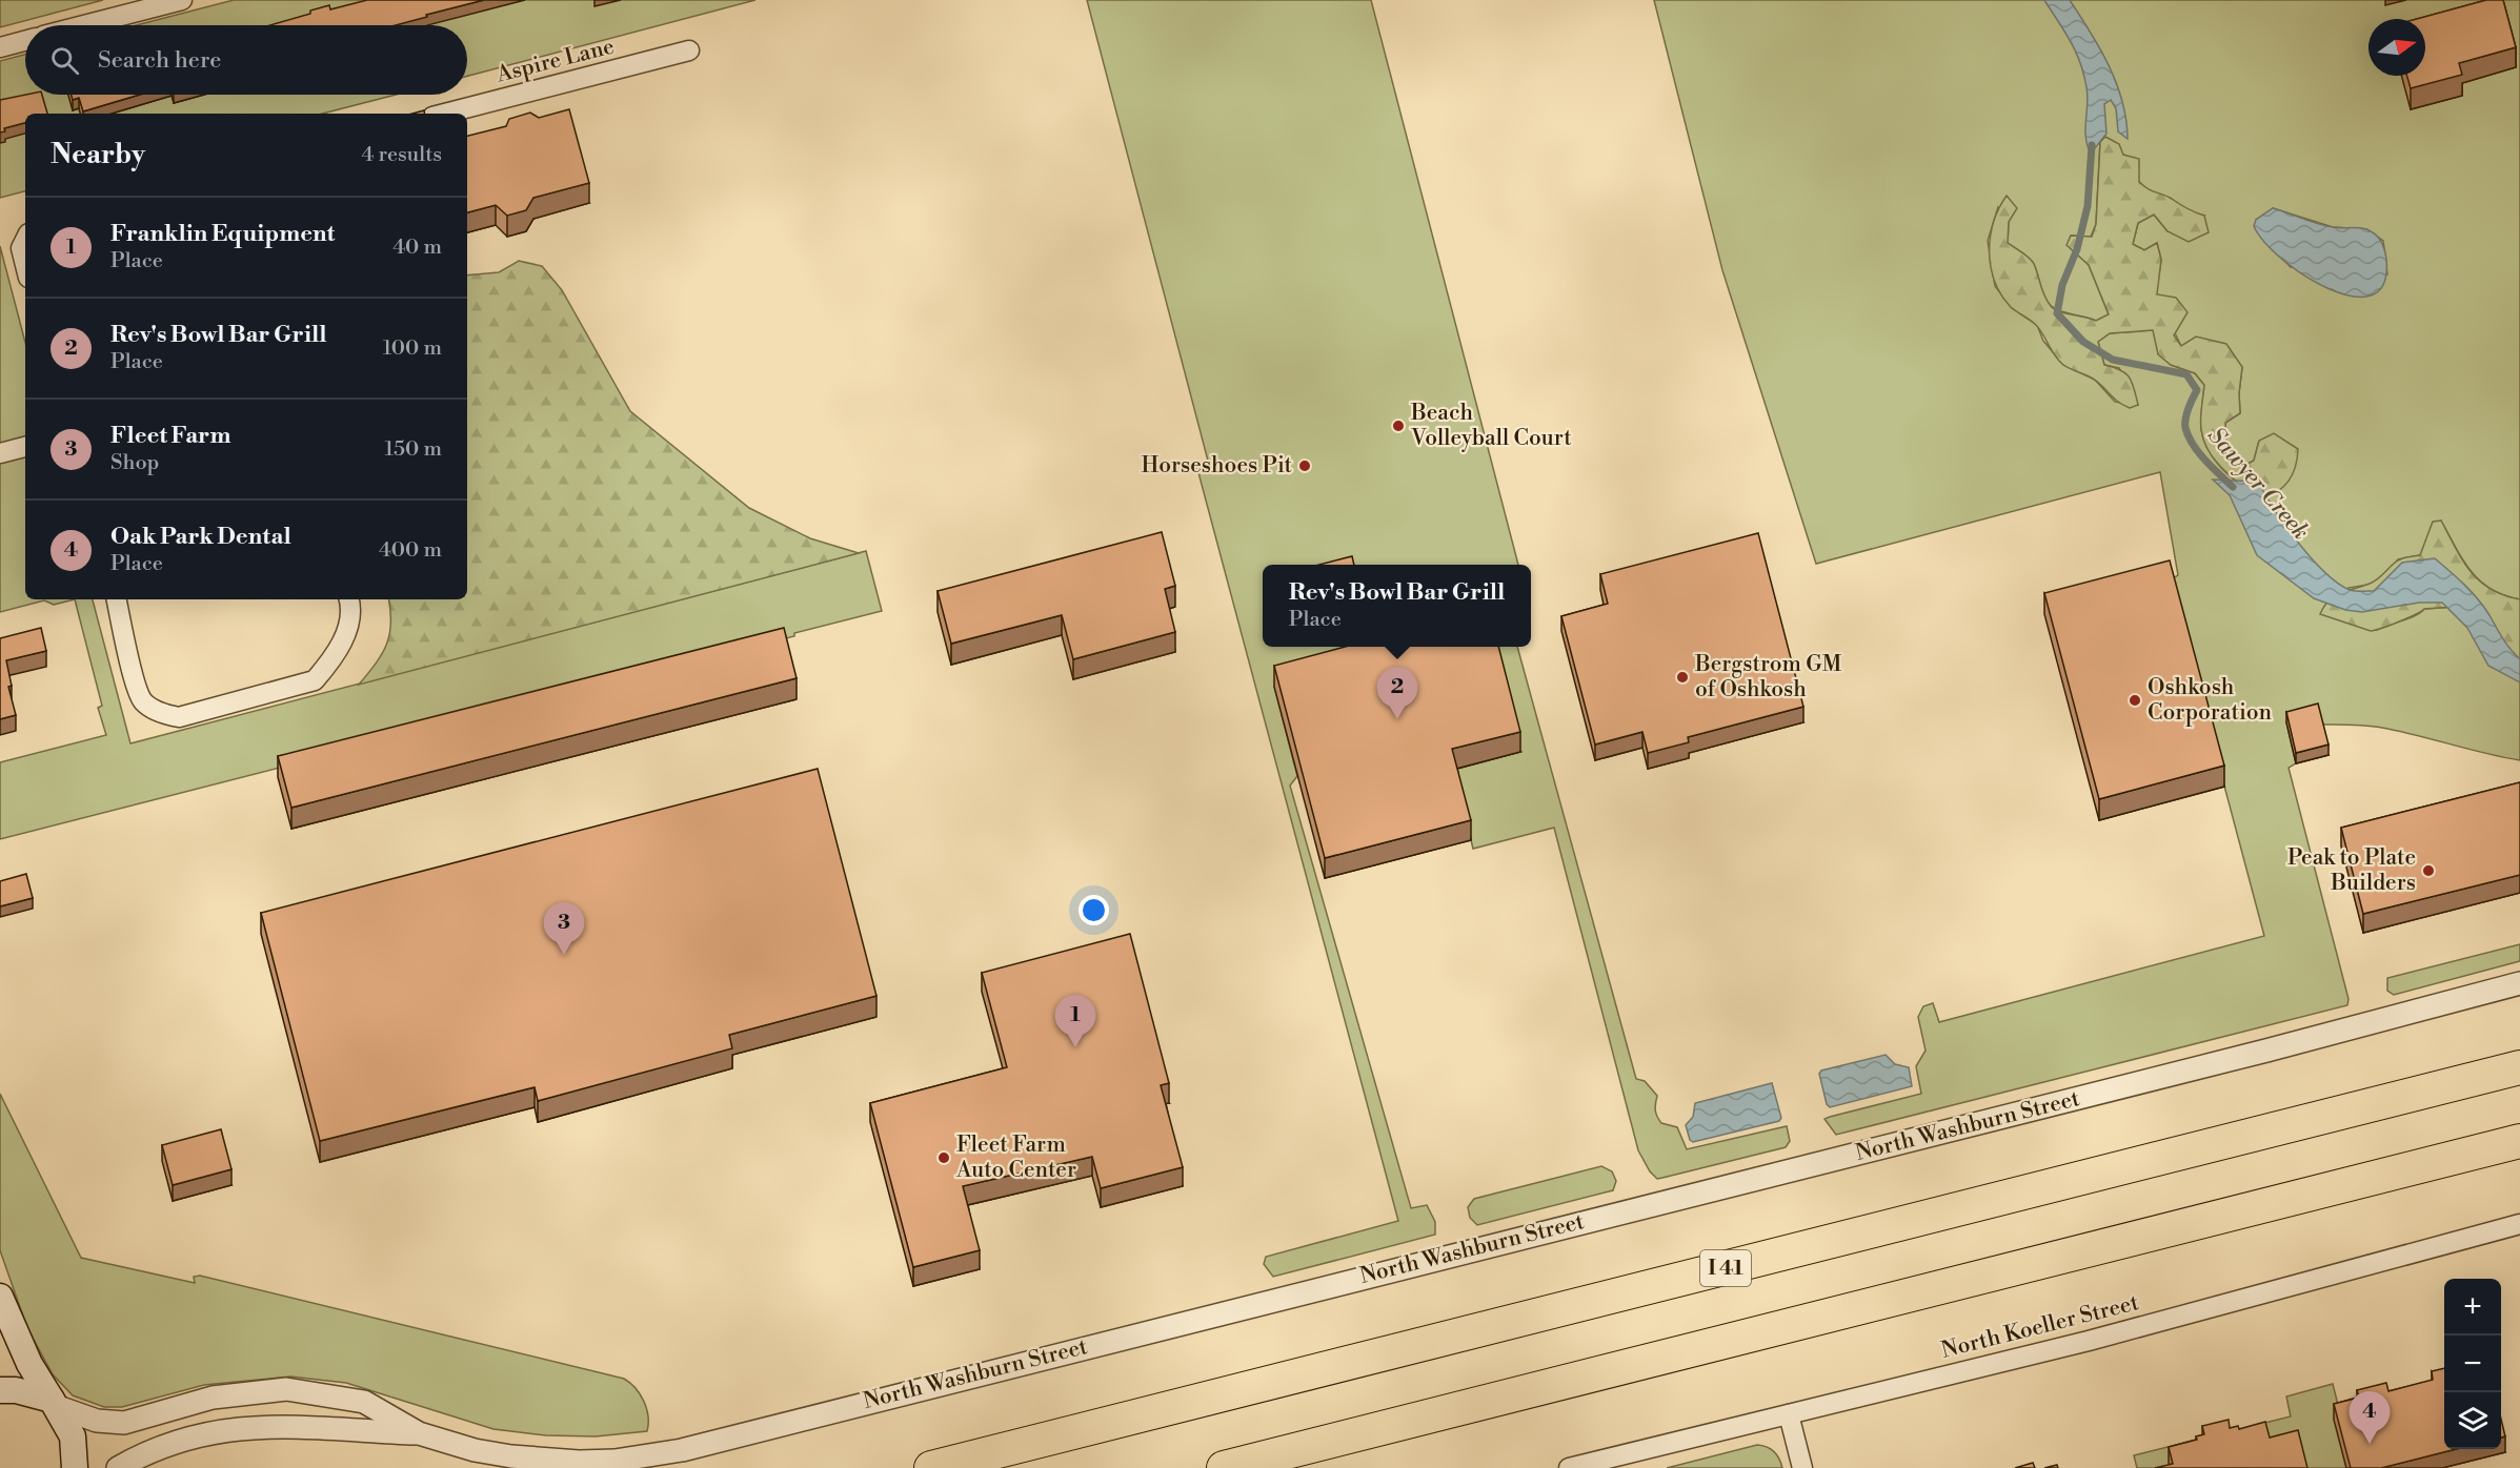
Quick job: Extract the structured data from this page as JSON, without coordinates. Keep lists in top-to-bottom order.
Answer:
{
  "streets": {
    "highway": ["I 41"],
    "street": ["Aspire Lane", "North Washburn Street", "North Koeller Street"]
  },
  "water": ["Sawyer Creek"],
  "places": [
    "Beach Volleyball Court",
    "Horseshoes Pit",
    "Bergstrom GM of Oshkosh",
    "Oshkosh Corporation",
    "Peak to Plate Builders",
    "Fleet Farm Auto Center"
  ],
  "north": "right",
  "page": {
    "search": "Search here",
    "heading": ["Nearby", "4 results"],
    "list": [
      {
        "mark": "1",
        "name": "Franklin Equipment",
        "note": "Place",
        "value": "40 m"
      },
      {
        "mark": "2",
        "name": "Rev's Bowl Bar Grill",
        "note": "Place",
        "value": "100 m"
      },
      {
        "mark": "3",
        "name": "Fleet Farm",
        "note": "Shop",
        "value": "150 m"
      },
      {
        "mark": "4",
        "name": "Oak Park Dental",
        "note": "Place",
        "value": "400 m"
      }
    ],
    "popup": ["Rev's Bowl Bar Grill", "Place"],
    "pins": [
      "2",
      "3",
      "1",
      "4"
    ],
    "map_buttons": ["+", "−"]
  }
}
